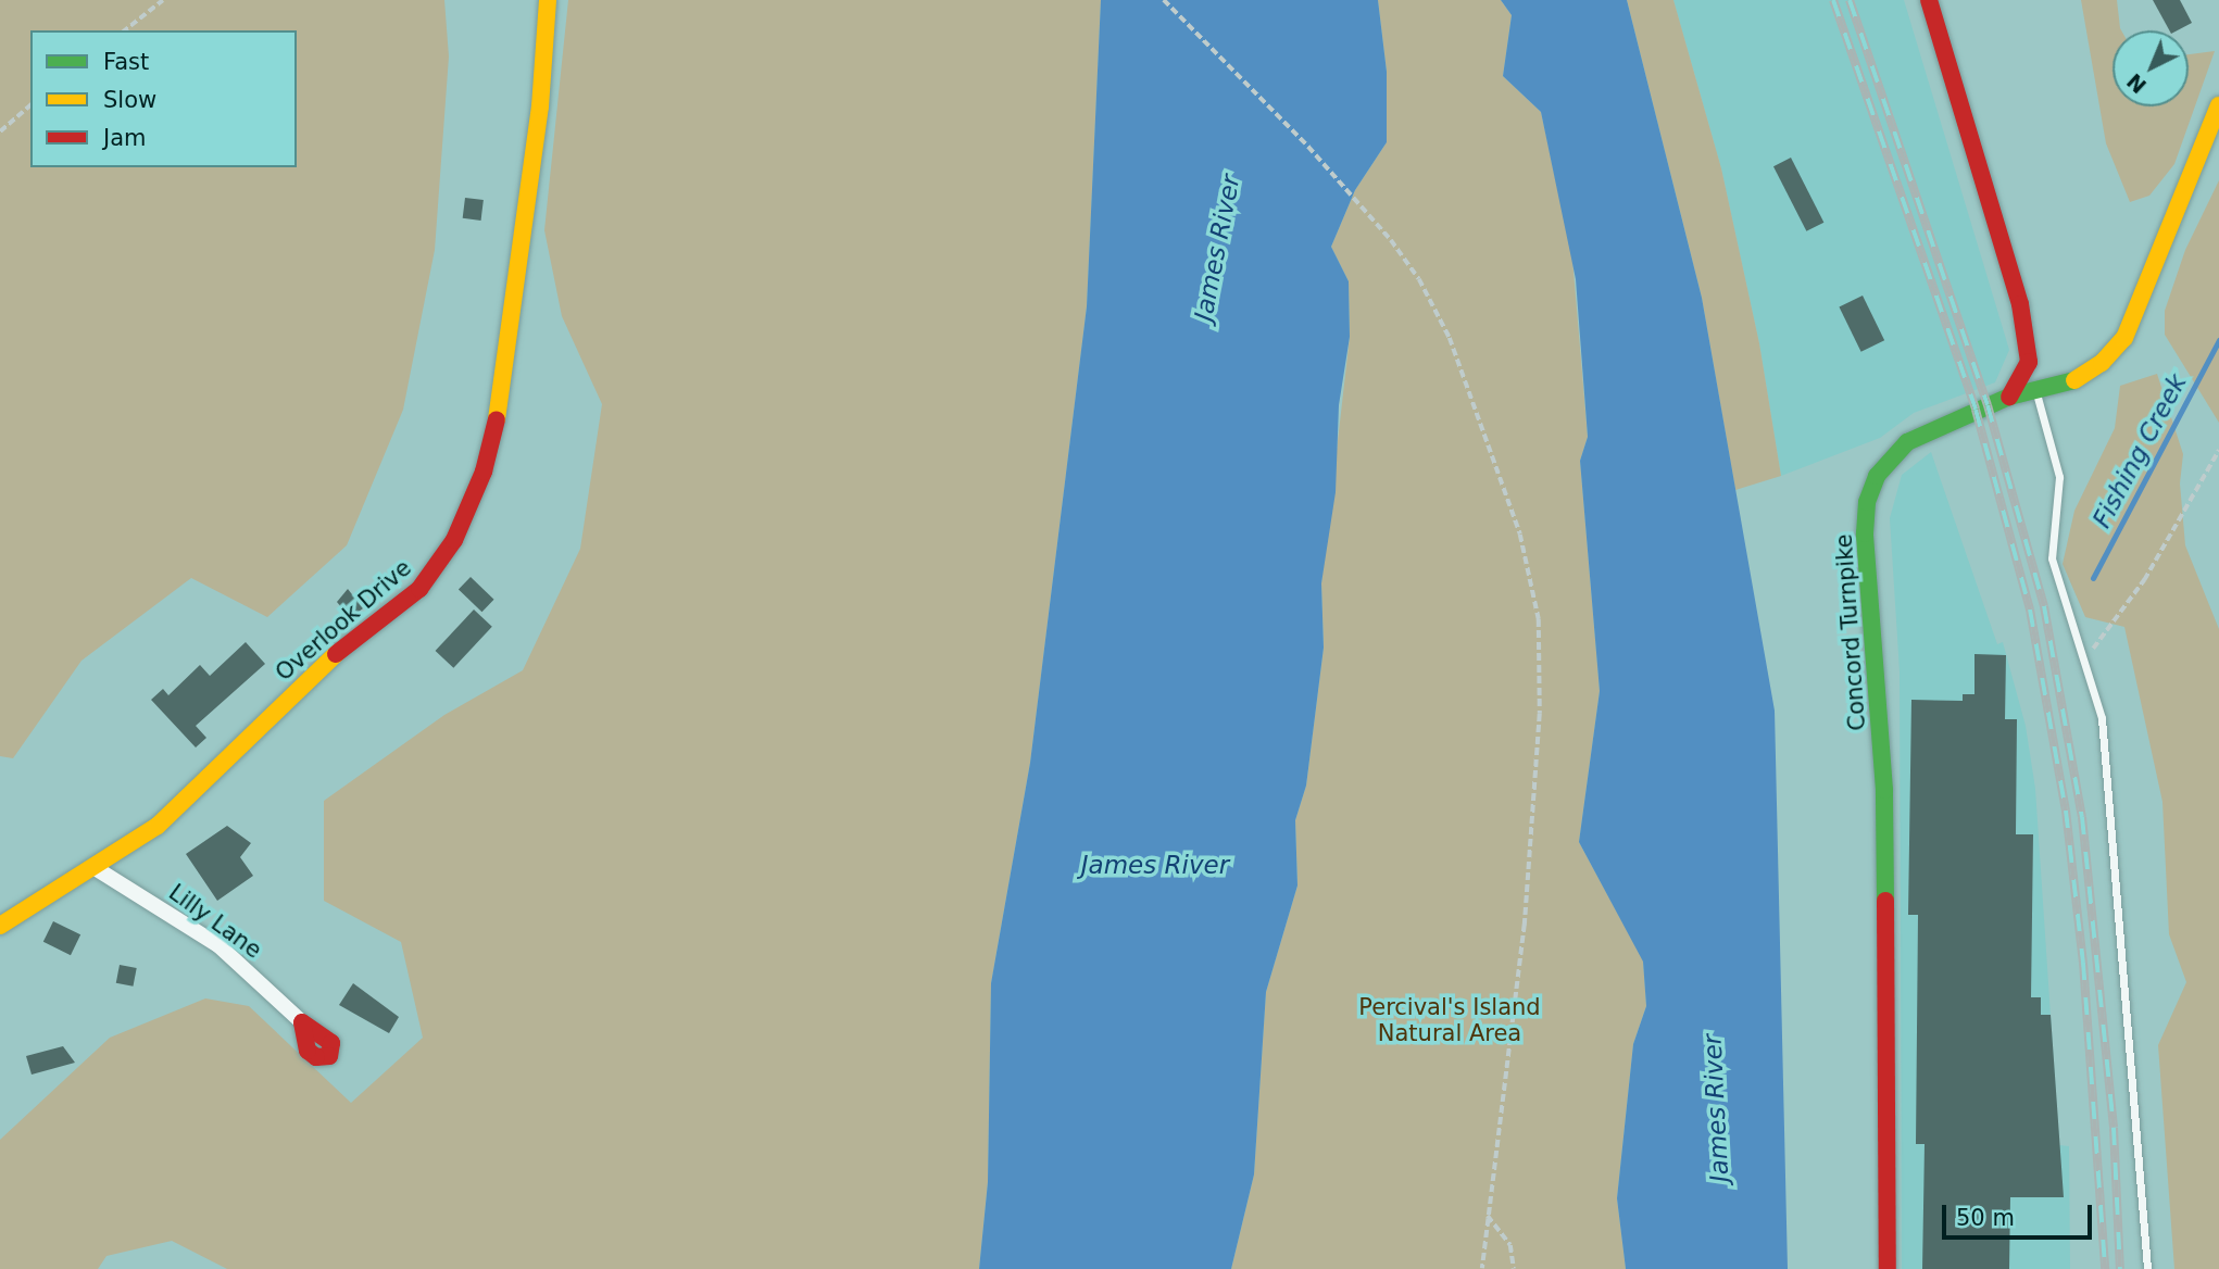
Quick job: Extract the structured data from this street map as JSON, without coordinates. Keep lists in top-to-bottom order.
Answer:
{
  "streets": {
    "street": ["Overlook Drive", "Concord Turnpike", "Lilly Lane"]
  },
  "crossings": [
    ["Overlook Drive", "Lilly Lane"]
  ],
  "water": ["James River", "Fishing Creek"],
  "parks": ["Percival's Island Natural Area"],
  "legend": ["Fast", "Slow", "Jam"],
  "scale_bar": "50 m",
  "north": "bottom left"
}
